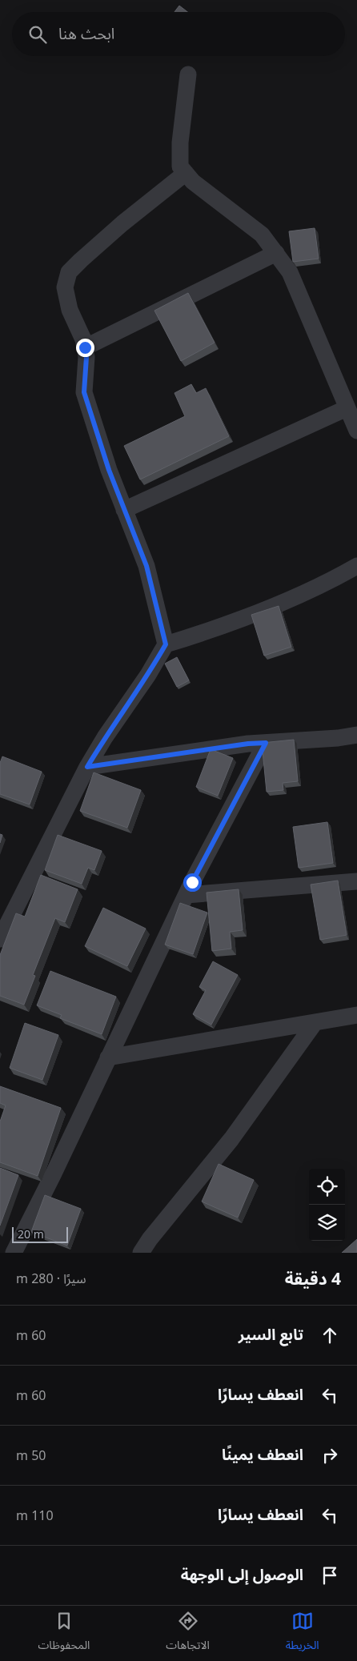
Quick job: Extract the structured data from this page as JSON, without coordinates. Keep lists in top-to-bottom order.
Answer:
{
  "scale_bar": "20 m",
  "page": {
    "search": "ابحث هنا",
    "scale": "20 m",
    "heading": ["4 دقيقة", "سيرًا · 280 m"],
    "list": [
      ["تابع السير", "60 m"],
      ["انعطف يسارًا", "60 m"],
      ["انعطف يمينًا", "50 m"],
      ["انعطف يسارًا", "110 m"],
      "الوصول إلى الوجهة"
    ],
    "nav": ["الخريطة", "الاتجاهات", "المحفوظات"]
  }
}
